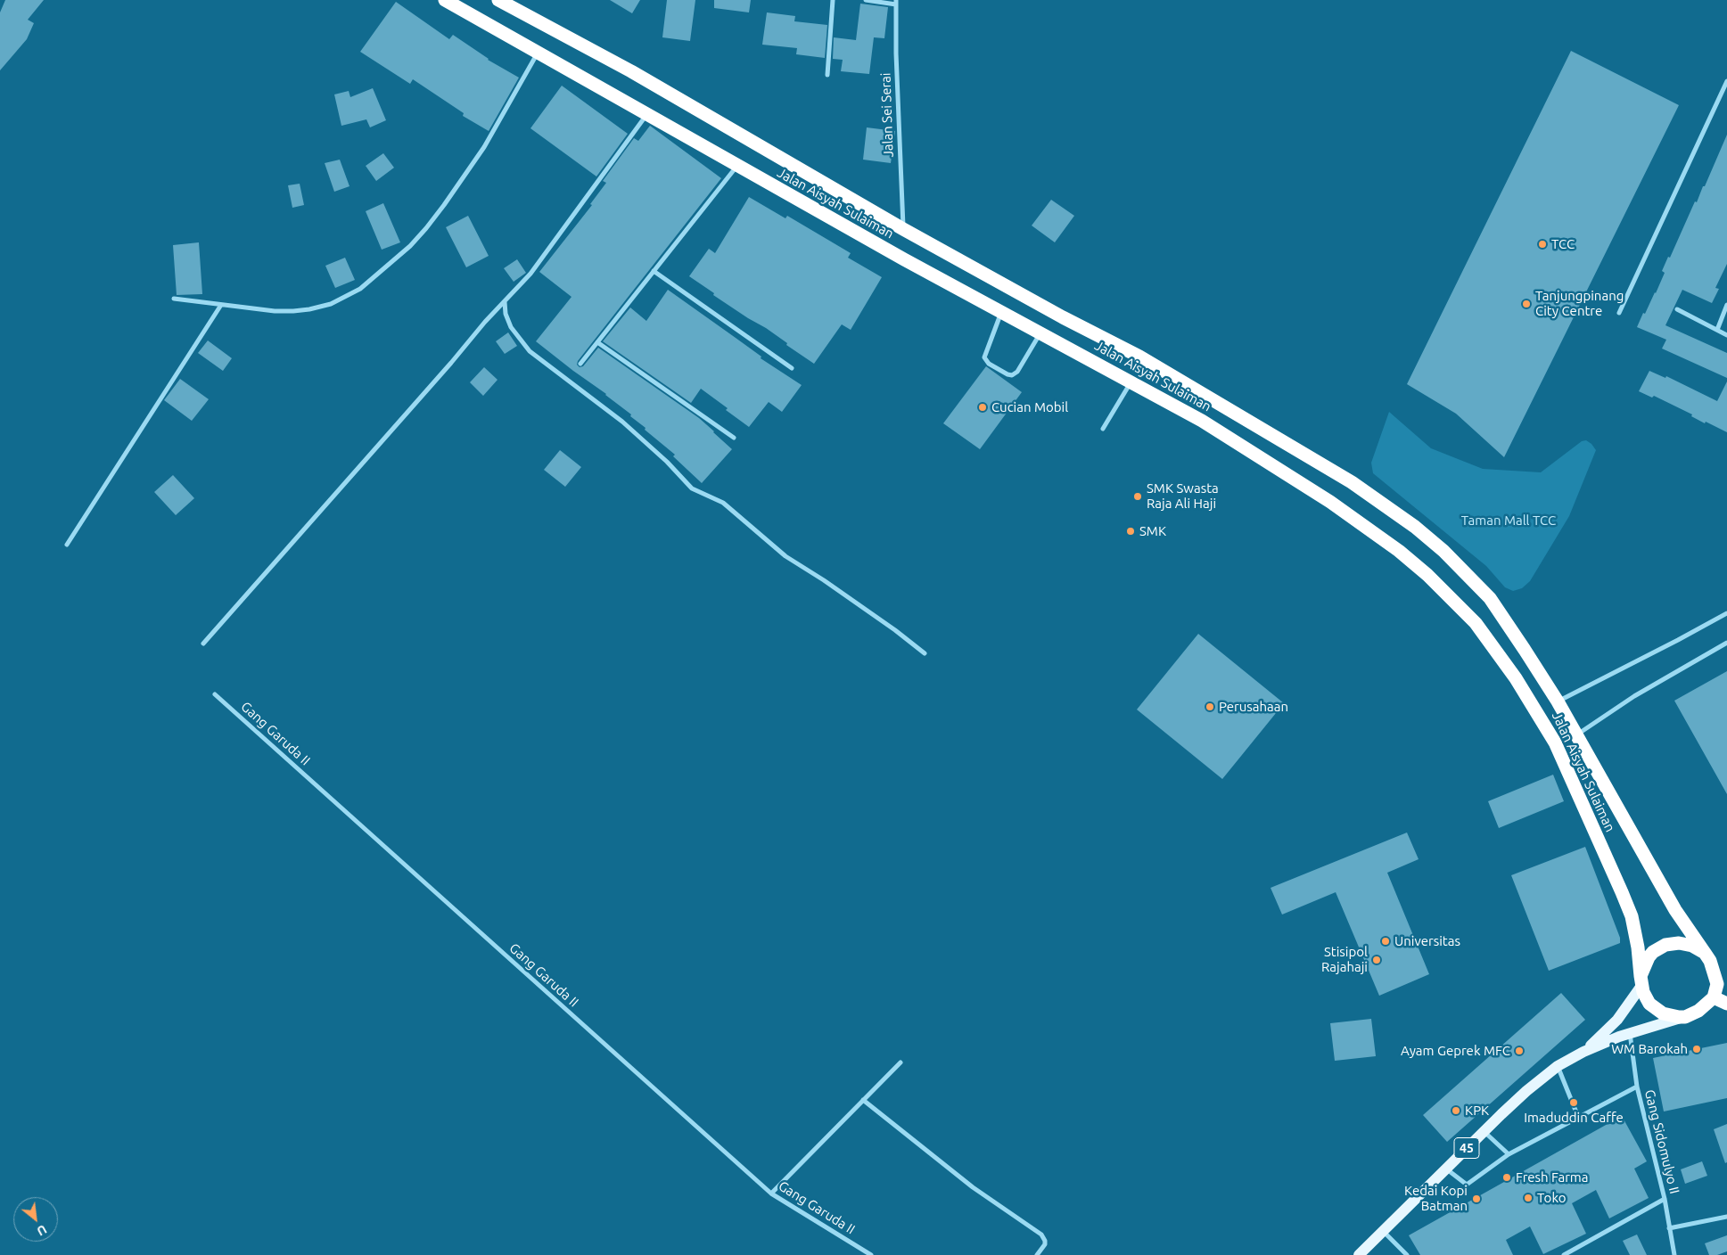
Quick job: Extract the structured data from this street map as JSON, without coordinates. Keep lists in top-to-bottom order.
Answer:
{
  "streets": {
    "highway": ["Jalan Aisyah Sulaiman", "45"],
    "street": ["Jalan Sei Serai", "Gang Garuda II", "Gang Sidomulyo II"]
  },
  "crossings": [
    ["Jalan Sei Serai", "Jalan Aisyah Sulaiman"],
    ["Jalan Aisyah Sulaiman", "45"],
    ["Gang Sidomulyo II", "45"]
  ],
  "parks": ["Taman Mall TCC"],
  "places": [
    "TCC",
    "Tanjungpinang City Centre",
    "Cucian Mobil",
    "SMK Swasta Raja Ali Haji",
    "SMK",
    "Perusahaan",
    "Universitas",
    "Stisipol Rajahaji",
    "WM Barokah",
    "Ayam Geprek MFC",
    "Imaduddin Caffe",
    "KPK",
    "Fresh Farma",
    "Toko",
    "Kedai Kopi Batman"
  ],
  "north": "bottom right"
}
